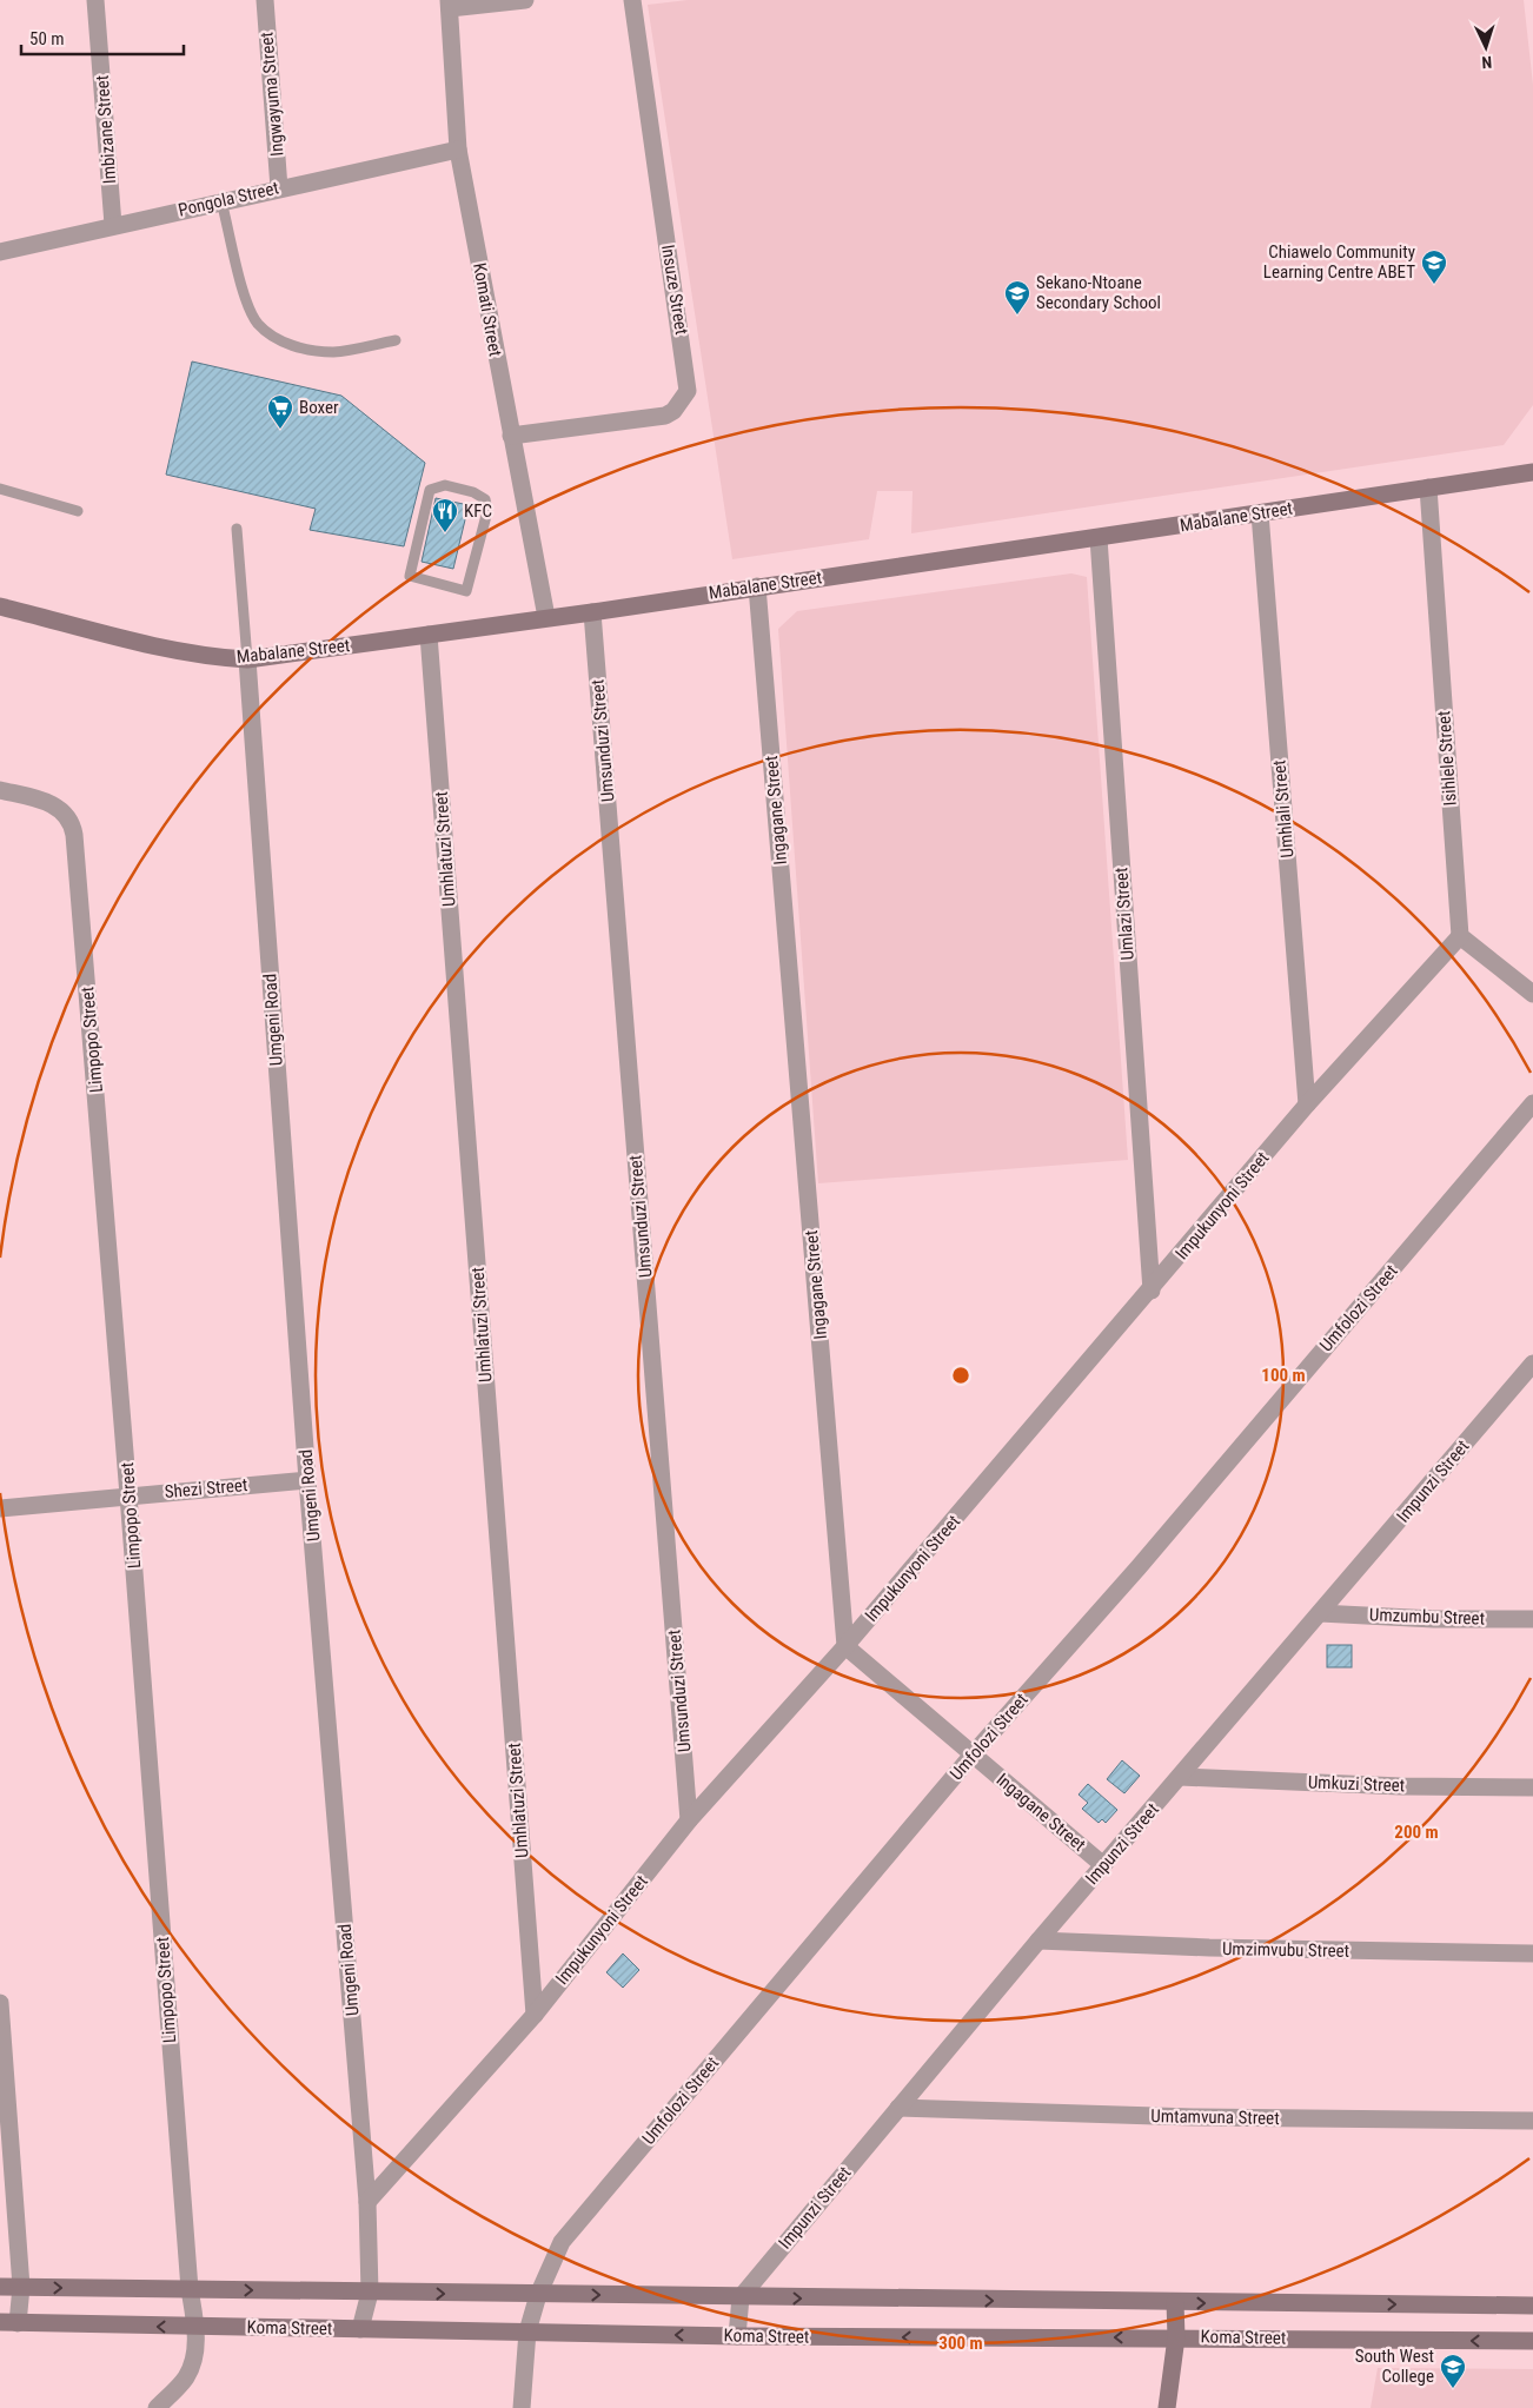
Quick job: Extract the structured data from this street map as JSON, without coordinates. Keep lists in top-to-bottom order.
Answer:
{
  "streets": {
    "main road": ["Mabalane Street", "Koma Street"],
    "street": [
      "Ingwayuma Street",
      "Imbizane Street",
      "Pongola Street",
      "Insuze Street",
      "Komati Street",
      "Umsunduzi Street",
      "Isihlele Street",
      "Umhlali Street",
      "Ingagane Street",
      "Umhlatuzi Street",
      "Umlazi Street",
      "Umgeni Road",
      "Limpopo Street",
      "Impukunyoni Street",
      "Umfolozi Street",
      "Impunzi Street",
      "Shezi Street",
      "Umzumbu Street",
      "Umkuzi Street",
      "Umzimvubu Street",
      "Umtamvuna Street"
    ]
  },
  "crossings": [
    ["Ingwayuma Street", "Pongola Street"],
    ["Imbizane Street", "Pongola Street"],
    ["Pongola Street", "Komati Street"],
    ["Insuze Street", "Komati Street"],
    ["Komati Street", "Mabalane Street"],
    ["Mabalane Street", "Umsunduzi Street"],
    ["Mabalane Street", "Isihlele Street"],
    ["Mabalane Street", "Umhlali Street"],
    ["Mabalane Street", "Ingagane Street"],
    ["Mabalane Street", "Umhlatuzi Street"],
    ["Mabalane Street", "Umlazi Street"],
    ["Mabalane Street", "Umgeni Road"],
    ["Umsunduzi Street", "Impukunyoni Street"],
    ["Isihlele Street", "Impukunyoni Street"],
    ["Umhlali Street", "Impukunyoni Street"],
    ["Ingagane Street", "Impukunyoni Street"],
    ["Ingagane Street", "Umfolozi Street"],
    ["Ingagane Street", "Impunzi Street"],
    ["Umhlatuzi Street", "Impukunyoni Street"],
    ["Umlazi Street", "Impukunyoni Street"],
    ["Umgeni Road", "Impukunyoni Street"],
    ["Umgeni Road", "Shezi Street"],
    ["Umgeni Road", "Koma Street"],
    ["Limpopo Street", "Shezi Street"],
    ["Limpopo Street", "Koma Street"],
    ["Umfolozi Street", "Koma Street"],
    ["Impunzi Street", "Umzumbu Street"],
    ["Impunzi Street", "Umkuzi Street"],
    ["Impunzi Street", "Umzimvubu Street"],
    ["Impunzi Street", "Umtamvuna Street"],
    ["Impunzi Street", "Koma Street"]
  ],
  "places": {
    "school or university": ["Chiawelo Community Learning Centre ABET", "Sekano-Ntoane Secondary School", "South West College"],
    "supermarket": ["Boxer"],
    "restaurant": ["KFC"]
  },
  "scale_bar": "50 m",
  "north": "bottom",
  "rings": ["100 m", "200 m", "300 m"]
}
